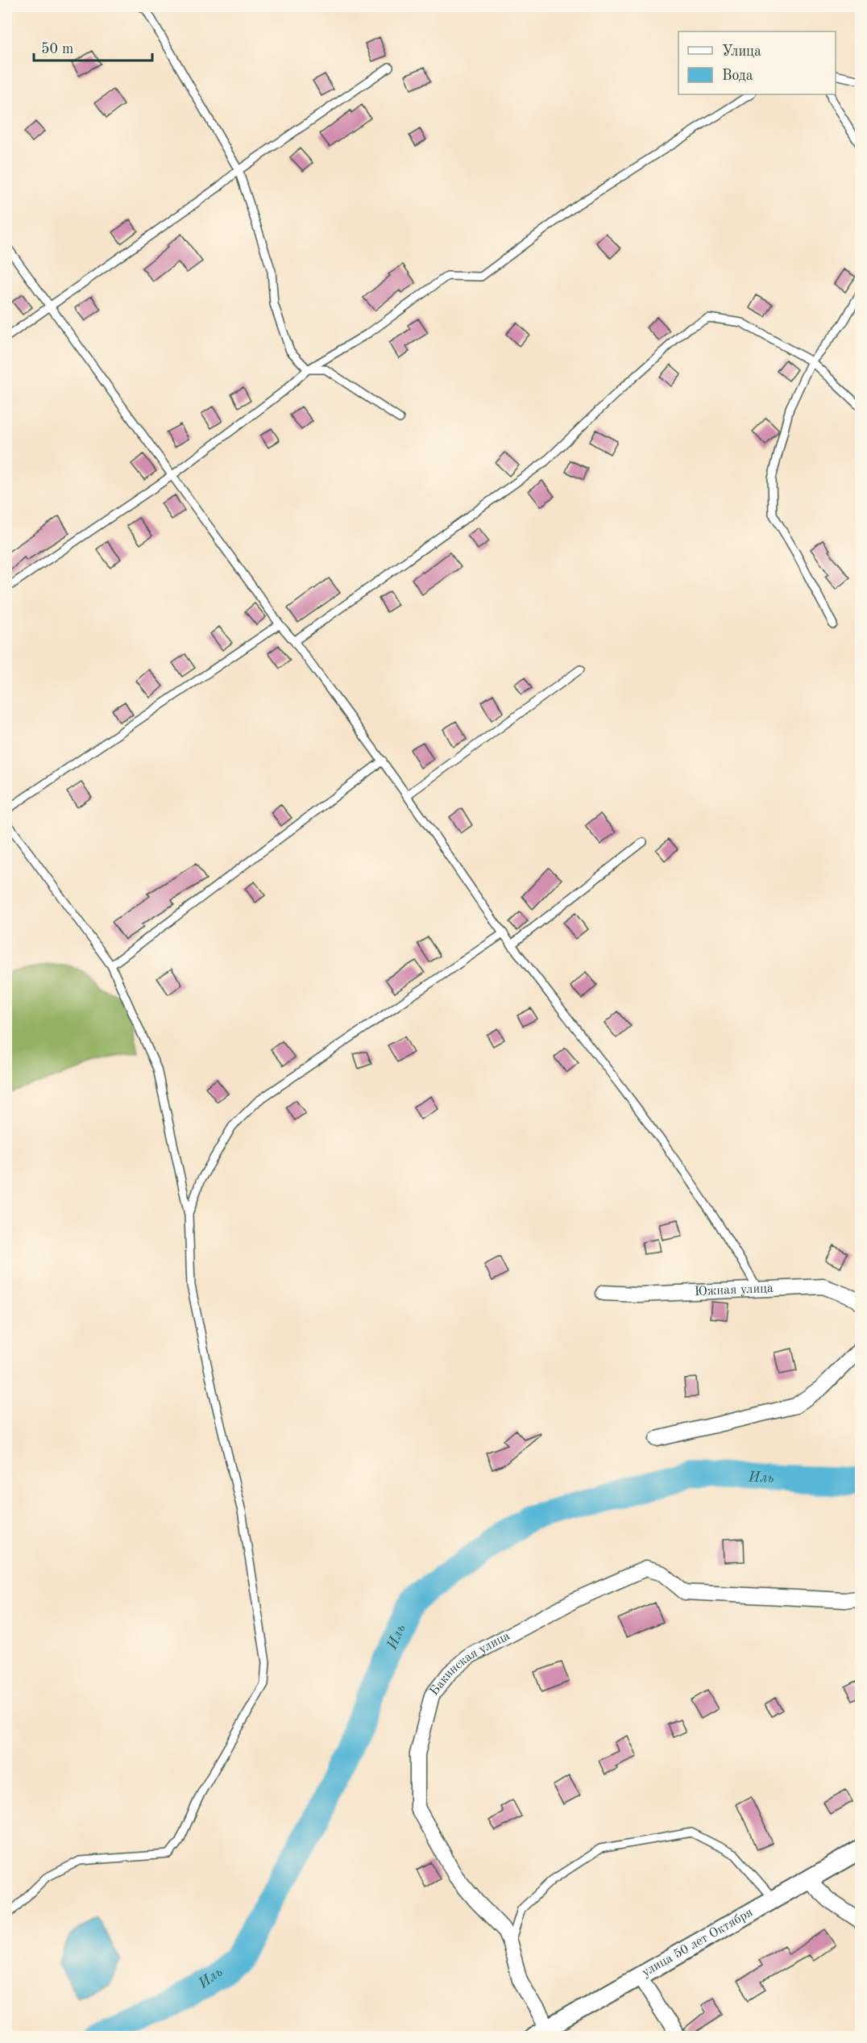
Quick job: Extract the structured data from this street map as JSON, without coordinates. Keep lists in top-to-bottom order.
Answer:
{
  "streets": {
    "street": ["Южная улица", "Бакинская улица", "улица 50 лет Октября"]
  },
  "crossings": [
    ["Бакинская улица", "улица 50 лет Октября"]
  ],
  "water": ["Иль"],
  "legend": ["Улица", "Вода"],
  "scale_bar": "50 m"
}
